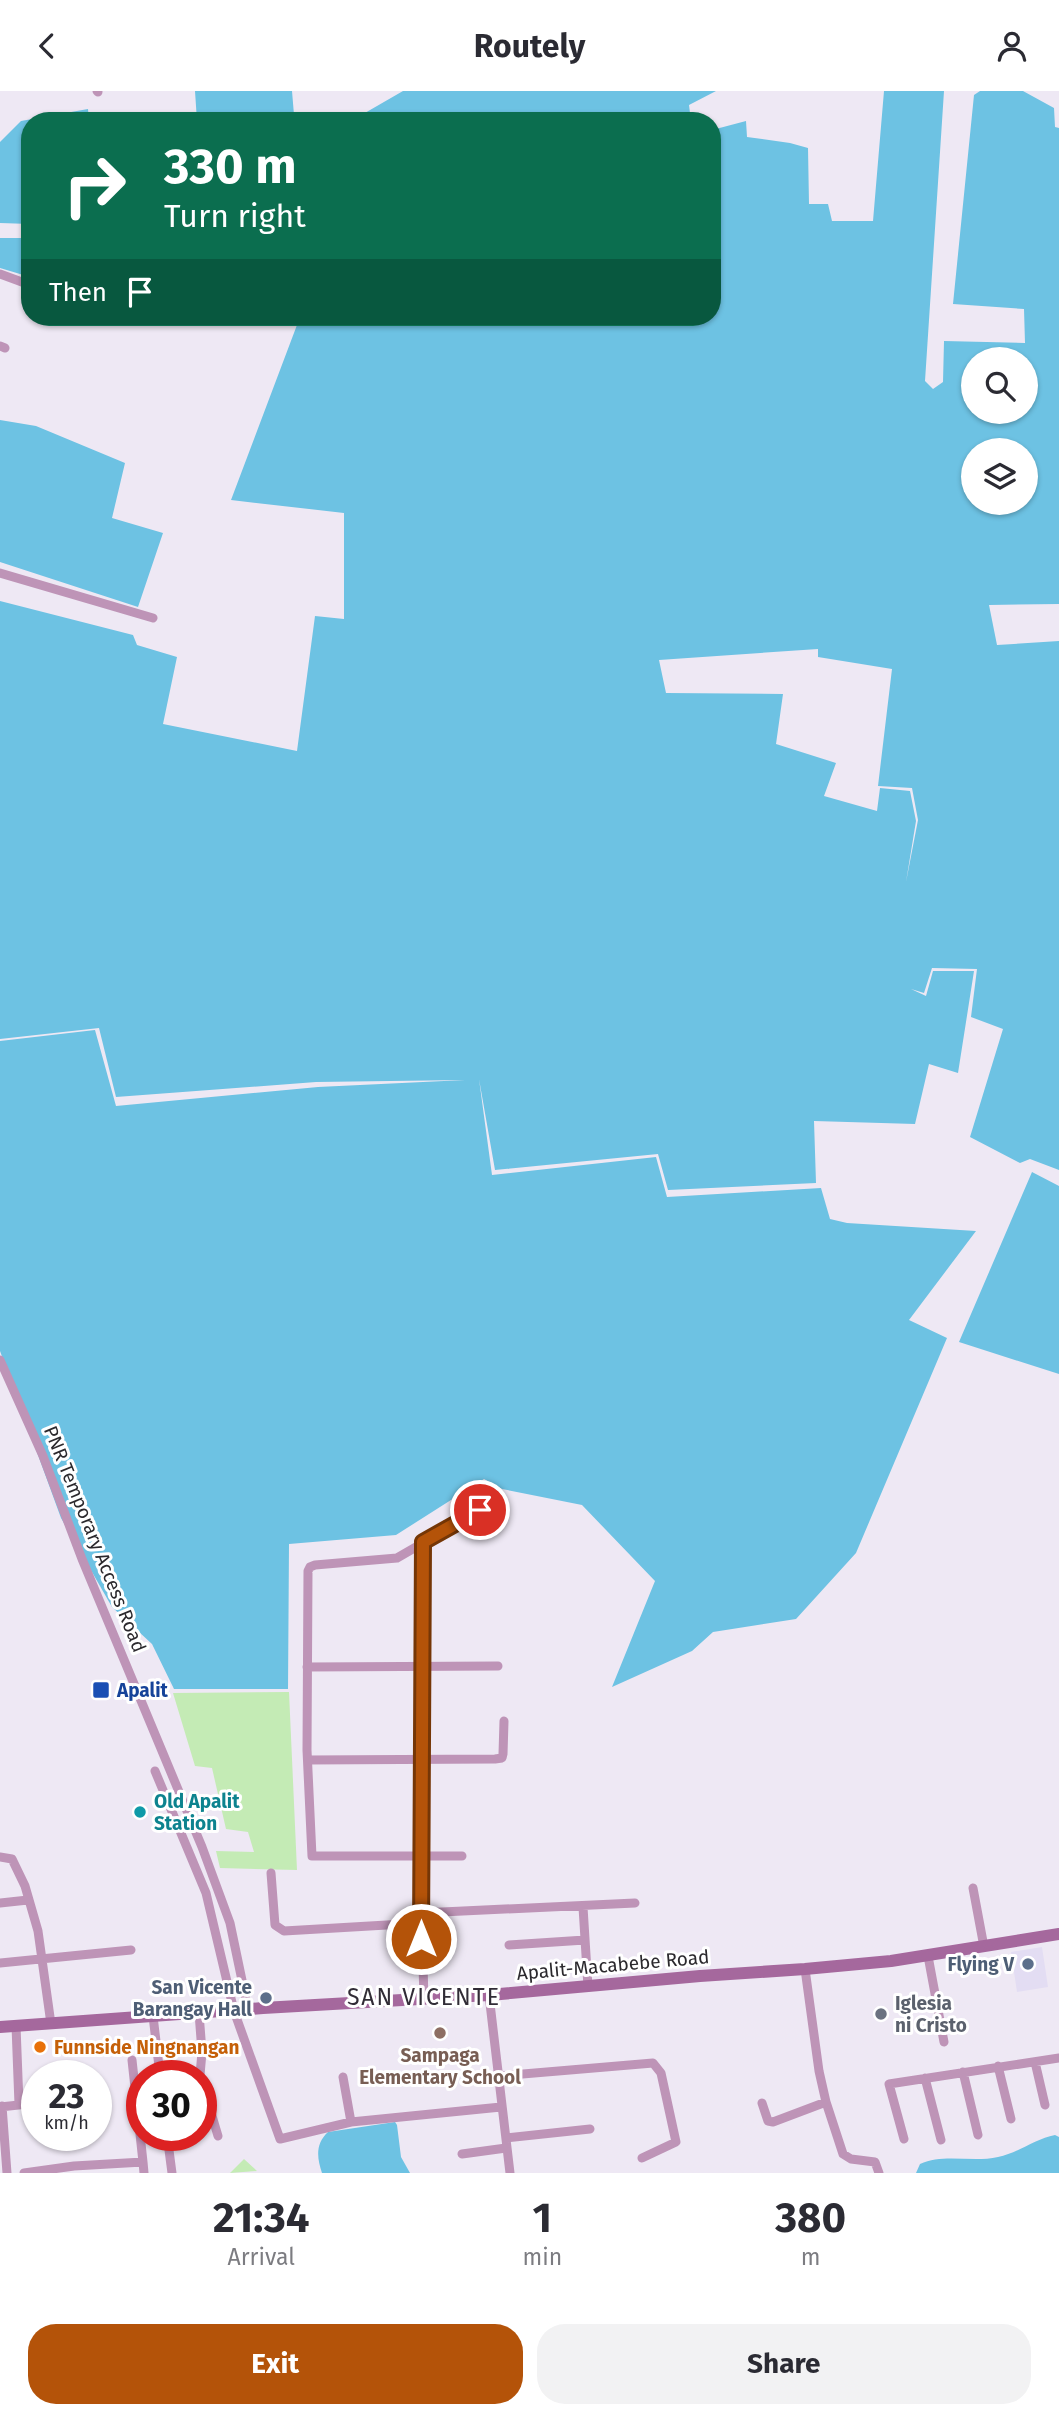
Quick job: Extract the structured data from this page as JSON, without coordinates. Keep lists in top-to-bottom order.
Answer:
{
  "streets": {
    "main road": ["Apalit-Macabebe Road"],
    "street": ["PNR Temporary Access Road"]
  },
  "crossings": [
    ["PNR Temporary Access Road", "Apalit-Macabebe Road"]
  ],
  "districts": ["SAN VICENTE"],
  "places": {
    "transit": ["Apalit"],
    "other": [
      "Old Apalit Station",
      "Flying V",
      "San Vicente Barangay Hall",
      "Iglesia ni Cristo",
      "Sampaga Elementary School",
      "Funnside Ningnangan"
    ]
  },
  "page": {
    "header": "Routely",
    "turn": ["330 m", "Turn right"],
    "then": "Then",
    "speed": "23 km/h",
    "limit": "30",
    "eta": [
      "21:34",
      "Arrival",
      "1",
      "min",
      "380",
      "m"
    ],
    "buttons": ["Exit", "Share"]
  }
}
